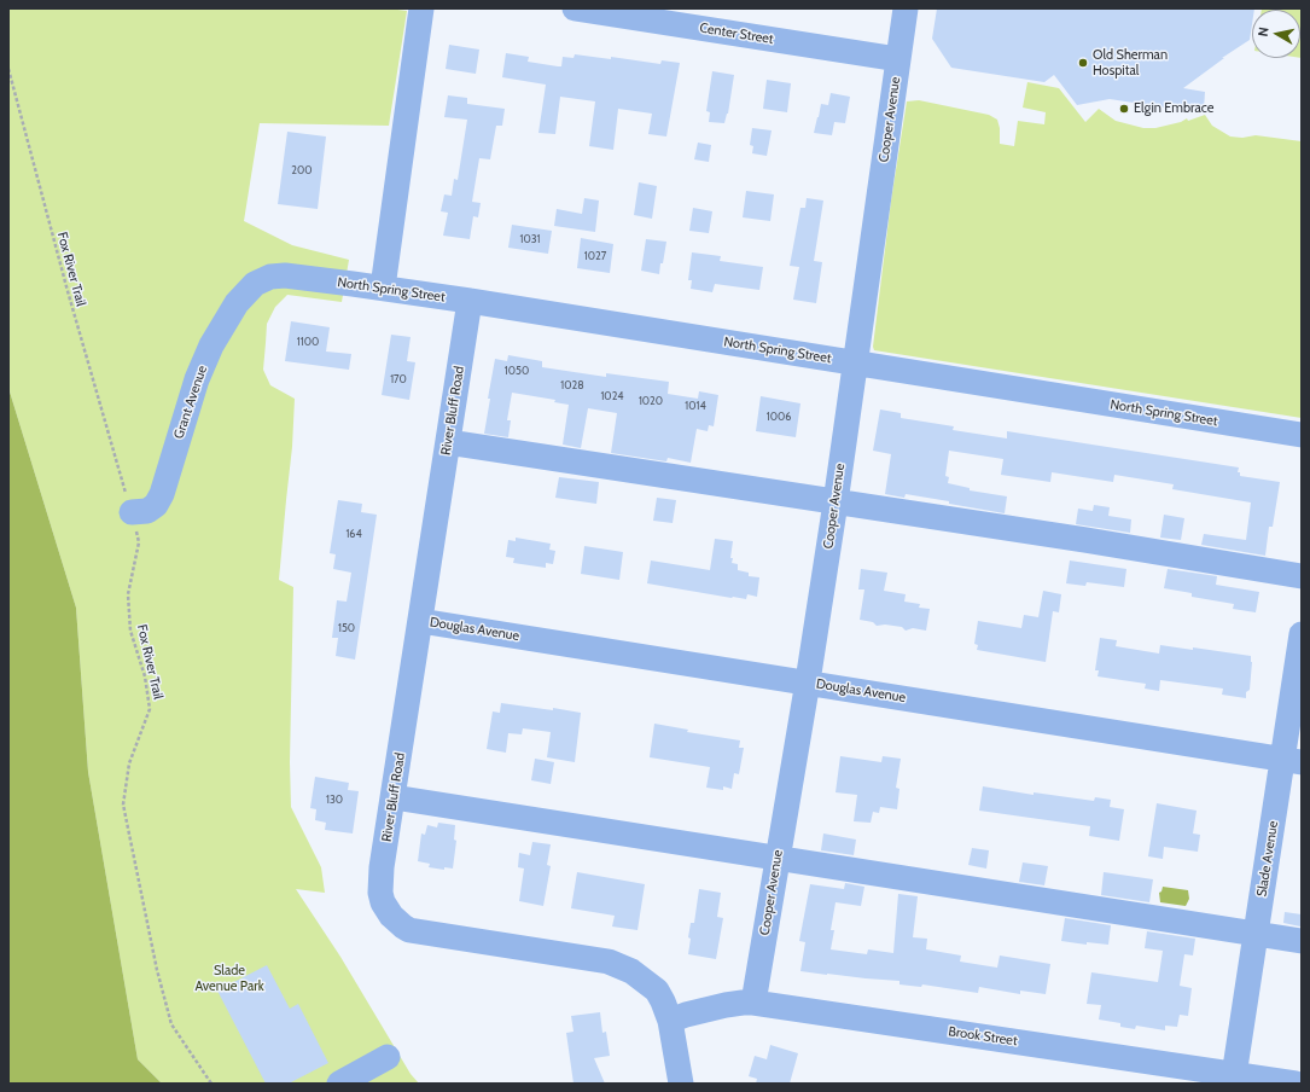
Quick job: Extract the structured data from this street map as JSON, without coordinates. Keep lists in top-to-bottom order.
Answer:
{
  "streets": {
    "street": [
      "Center Street",
      "Cooper Avenue",
      "North Spring Street",
      "Grant Avenue",
      "River Bluff Road",
      "Douglas Avenue",
      "Slade Avenue",
      "Brook Street"
    ],
    "path": ["Fox River Trail"]
  },
  "crossings": [
    ["Center Street", "Cooper Avenue"],
    ["Cooper Avenue", "North Spring Street"],
    ["Cooper Avenue", "Douglas Avenue"],
    ["Cooper Avenue", "Brook Street"],
    ["Fox River Trail", "Grant Avenue"],
    ["North Spring Street", "Grant Avenue"],
    ["North Spring Street", "River Bluff Road"],
    ["River Bluff Road", "Douglas Avenue"],
    ["River Bluff Road", "Brook Street"],
    ["Douglas Avenue", "Slade Avenue"],
    ["Slade Avenue", "Brook Street"]
  ],
  "parks": ["Slade Avenue Park"],
  "places": ["Old Sherman Hospital", "Elgin Embrace"],
  "house_numbers": [
    "200",
    "1031",
    "1027",
    "1100",
    "1050",
    "170",
    "1028",
    "1024",
    "1020",
    "1014",
    "1006",
    "164",
    "150",
    "130"
  ],
  "north": "left"
}
